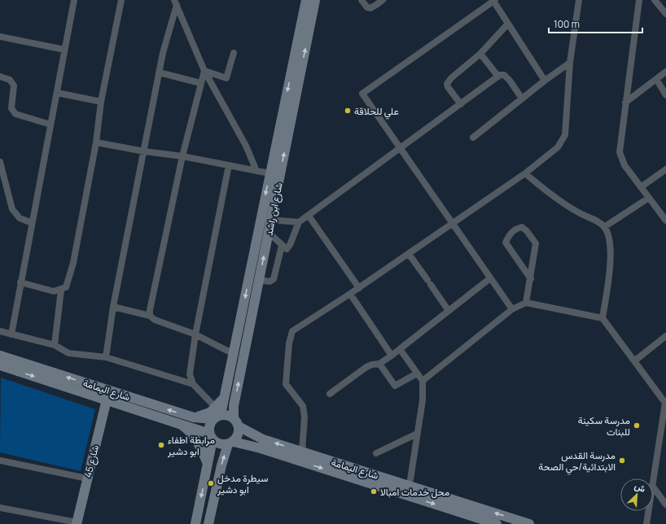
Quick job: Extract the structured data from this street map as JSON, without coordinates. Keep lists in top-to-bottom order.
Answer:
{
  "streets": {
    "main road": ["شارع ابن راشد", "شارع اليمامة", "شارع 45"]
  },
  "crossings": [
    ["شارع ابن راشد", "شارع اليمامة"],
    ["شارع اليمامة", "شارع 45"]
  ],
  "places": [
    "علي للحلاقة",
    "مدرسة سكينة للبنات",
    "مرابطة اطفاء ابو دشير",
    "مدرسة القدس الابتدائية/حي الصحة",
    "سيطرة مدخل ابو دشير",
    "محل خدمات امبالا"
  ],
  "scale_bar": "100 m",
  "north": "top right"
}
